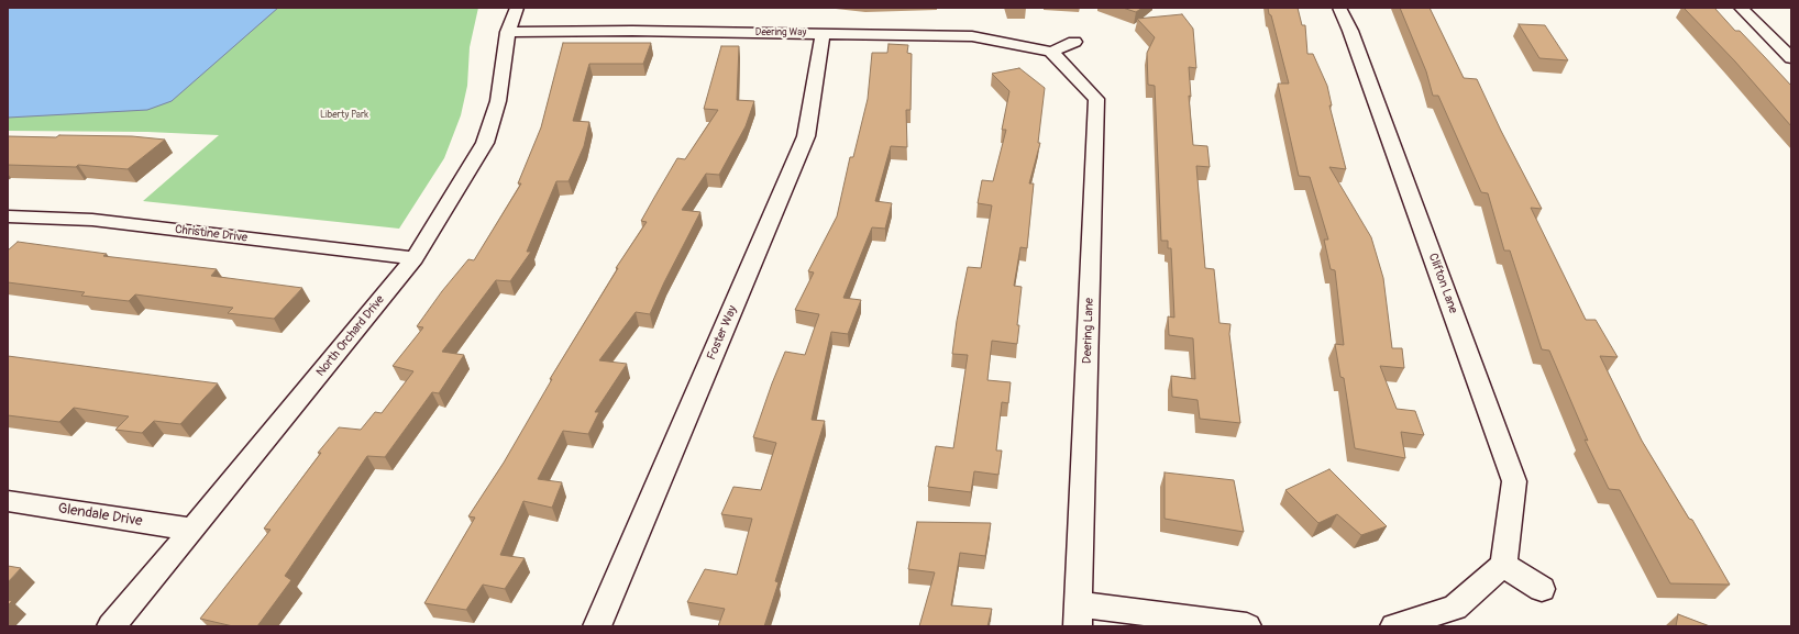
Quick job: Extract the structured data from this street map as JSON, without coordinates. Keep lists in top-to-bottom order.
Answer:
{
  "streets": {
    "street": [
      "Deering Way",
      "Christine Drive",
      "Clifton Lane",
      "Deering Lane",
      "Foster Way",
      "North Orchard Drive",
      "Glendale Drive"
    ]
  },
  "crossings": [
    ["Deering Way", "Deering Lane"],
    ["Deering Way", "Foster Way"],
    ["Deering Way", "North Orchard Drive"],
    ["Christine Drive", "North Orchard Drive"],
    ["North Orchard Drive", "Glendale Drive"]
  ],
  "parks": ["Liberty Park"]
}
